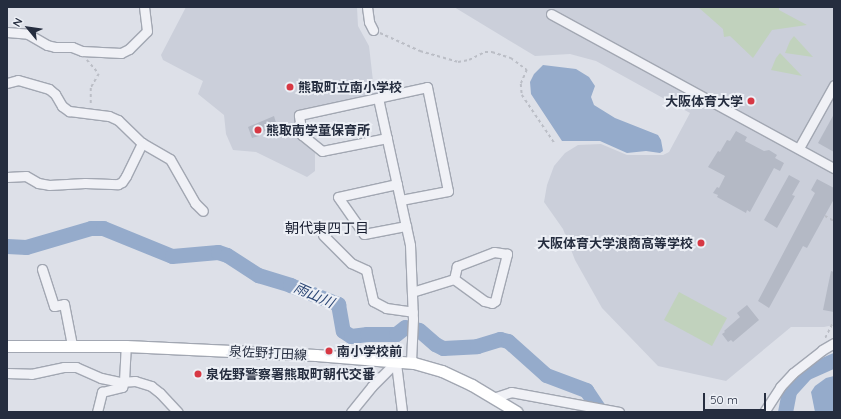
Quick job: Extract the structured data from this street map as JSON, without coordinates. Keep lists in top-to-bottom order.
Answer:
{
  "streets": {
    "main road": ["泉佐野打田線"]
  },
  "districts": ["朝代東四丁目"],
  "water": ["雨山川"],
  "places": [
    "熊取町立南小学校",
    "大阪体育大学",
    "熊取南学童保育所",
    "大阪体育大学浪商高等学校",
    "南小学校前",
    "泉佐野警察署熊取町朝代交番"
  ],
  "scale_bar": "50 m",
  "north": "top left"
}
